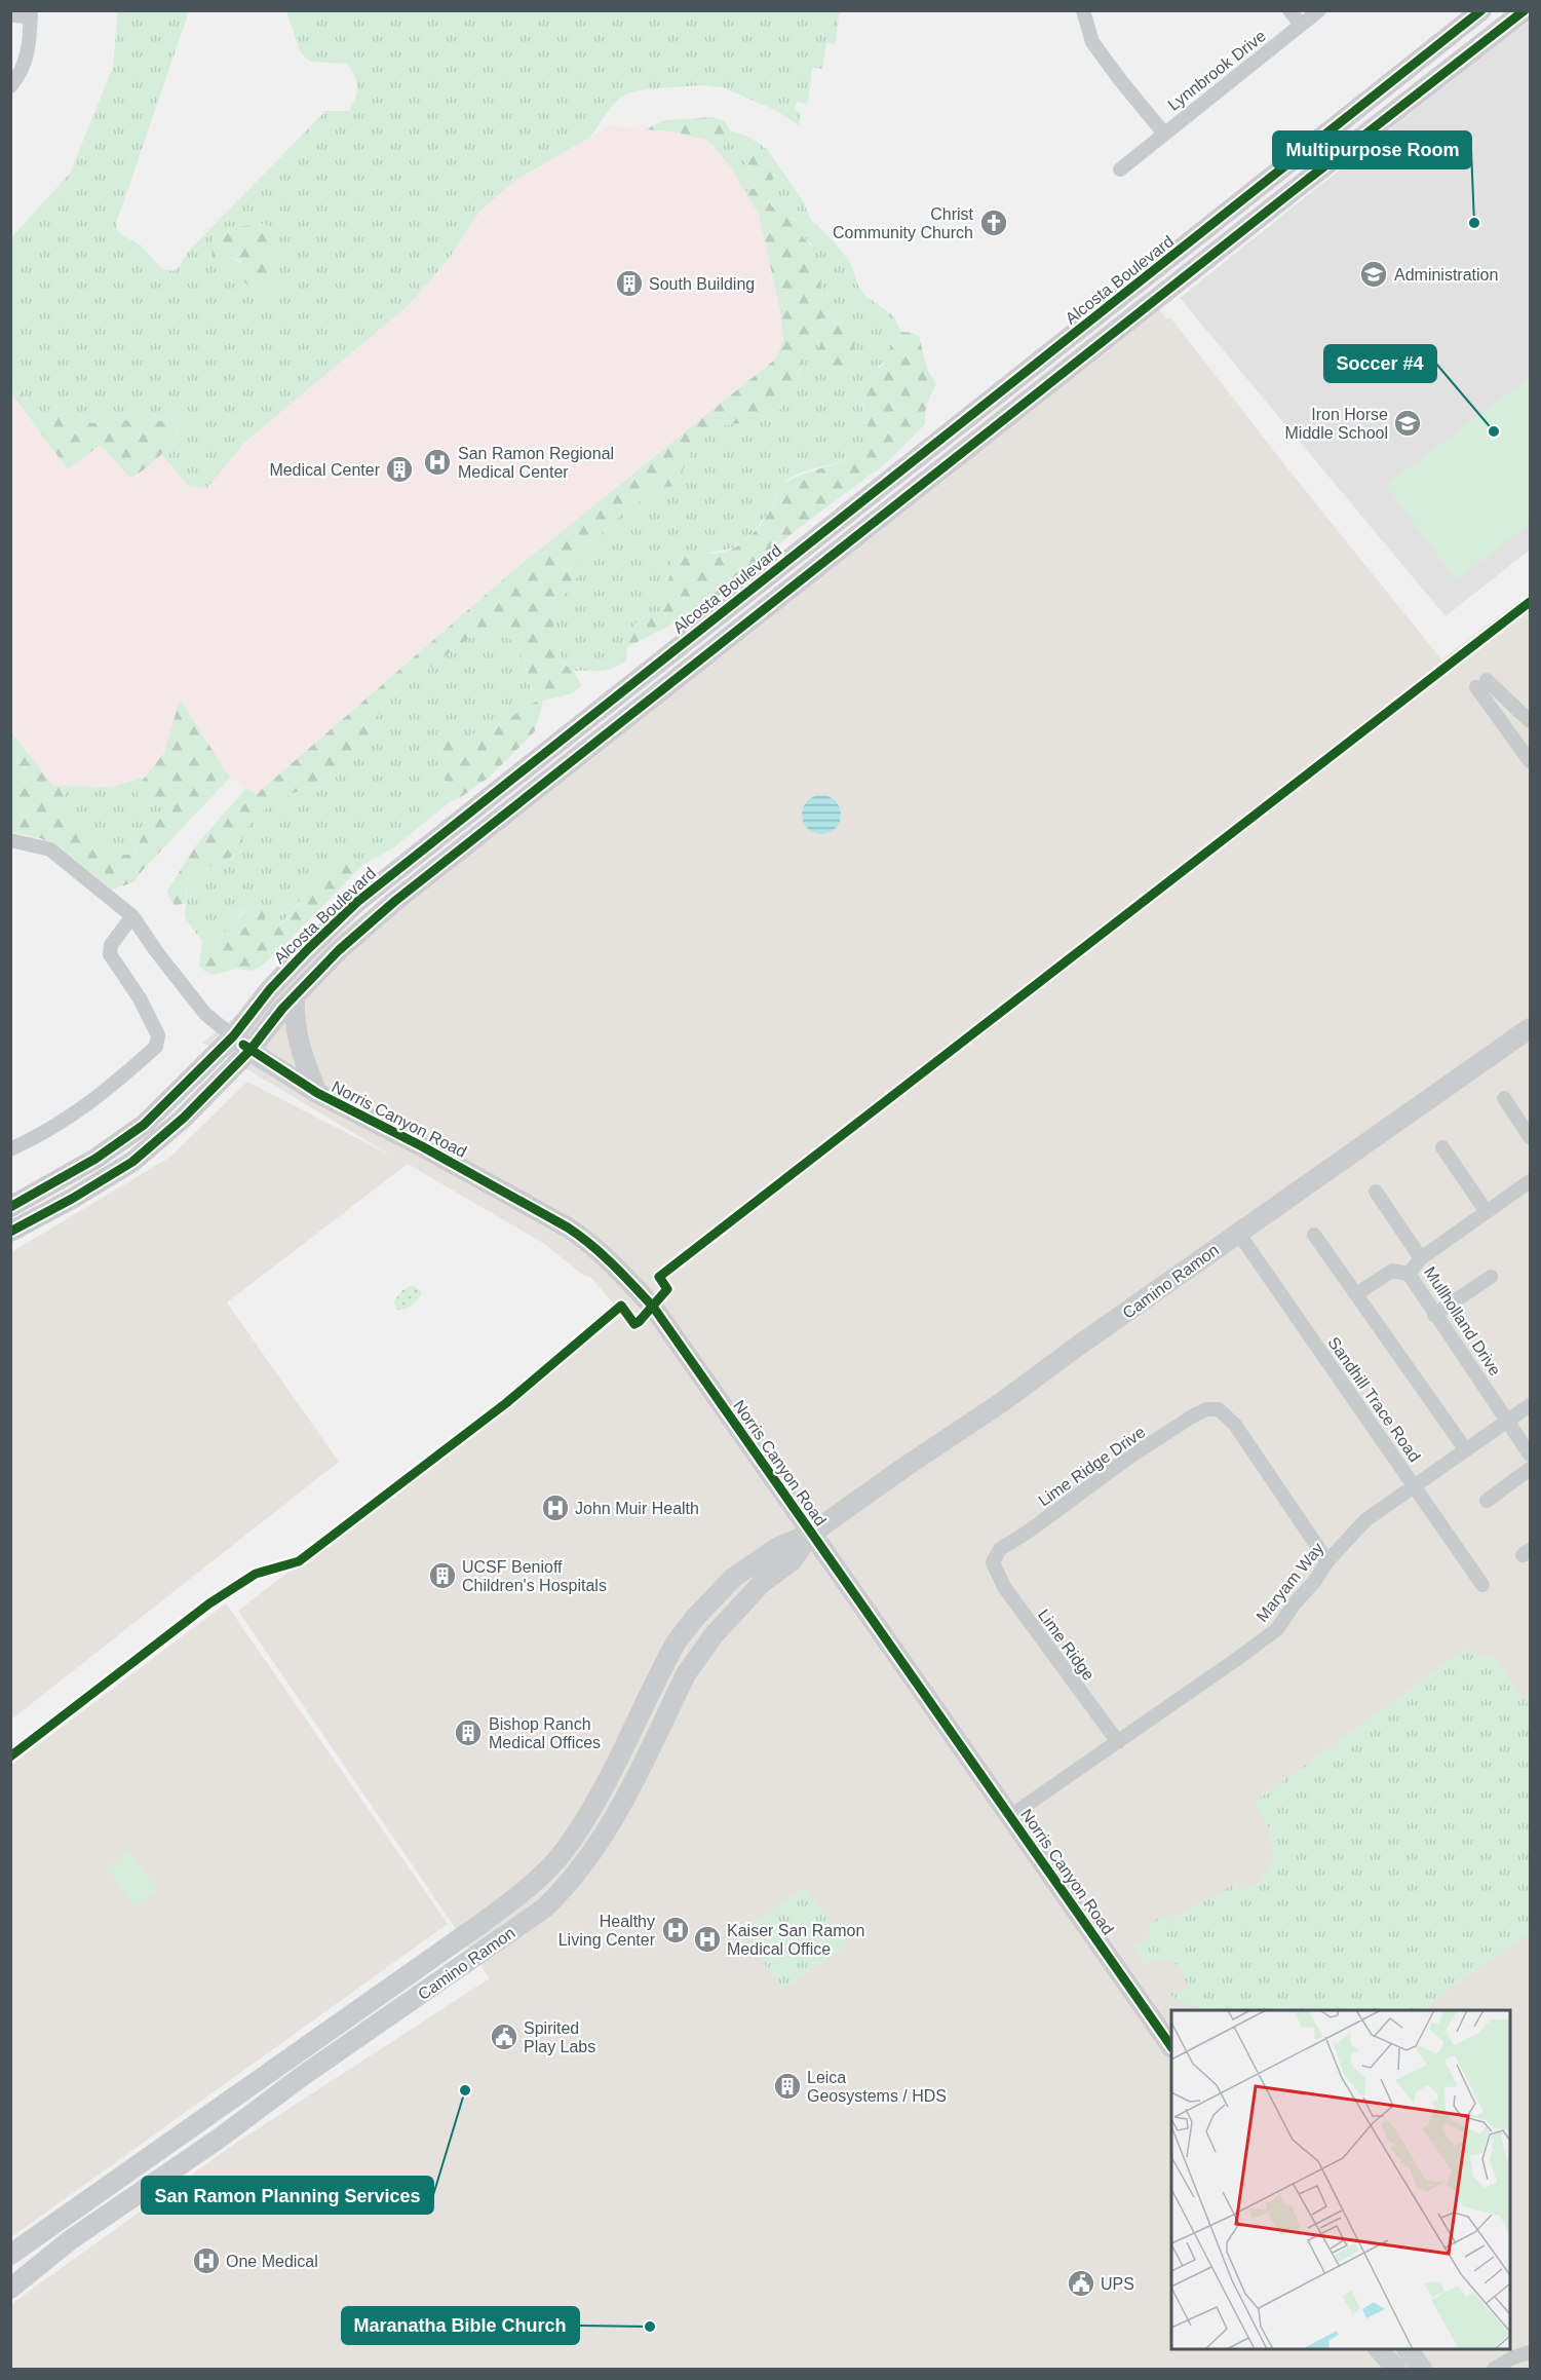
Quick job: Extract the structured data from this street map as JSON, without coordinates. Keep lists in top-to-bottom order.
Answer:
{
  "streets": {
    "main road": ["Alcosta Boulevard", "Norris Canyon Road", "Camino Ramon"],
    "street": [
      "Lynnbrook Drive",
      "Mullholland Drive",
      "Sandhill Trace Road",
      "Lime Ridge Drive",
      "Maryam Way",
      "Lime Ridge"
    ]
  },
  "crossings": [
    ["Alcosta Boulevard", "Norris Canyon Road"],
    ["Norris Canyon Road", "Camino Ramon"],
    ["Norris Canyon Road", "Maryam Way"],
    ["Camino Ramon", "Sandhill Trace Road"],
    ["Mullholland Drive", "Maryam Way"],
    ["Sandhill Trace Road", "Maryam Way"],
    ["Lime Ridge Drive", "Maryam Way"],
    ["Lime Ridge Drive", "Lime Ridge"],
    ["Maryam Way", "Lime Ridge"]
  ],
  "places": {
    "church": ["Christ Community Church"],
    "other": [
      "Multipurpose Room",
      "Soccer #4",
      "San Ramon Planning Services",
      "Maranatha Bible Church"
    ],
    "school or university": ["Administration", "Iron Horse Middle School"],
    "building": [
      "South Building",
      "Medical Center",
      "UCSF Benioff Children's Hospitals",
      "Bishop Ranch Medical Offices",
      "Leica Geosystems / HDS"
    ],
    "hospital": [
      "San Ramon Regional Medical Center",
      "John Muir Health",
      "Healthy Living Center",
      "Kaiser San Ramon Medical Office",
      "One Medical"
    ],
    "public building": ["Spirited Play Labs", "UPS"]
  }
}
